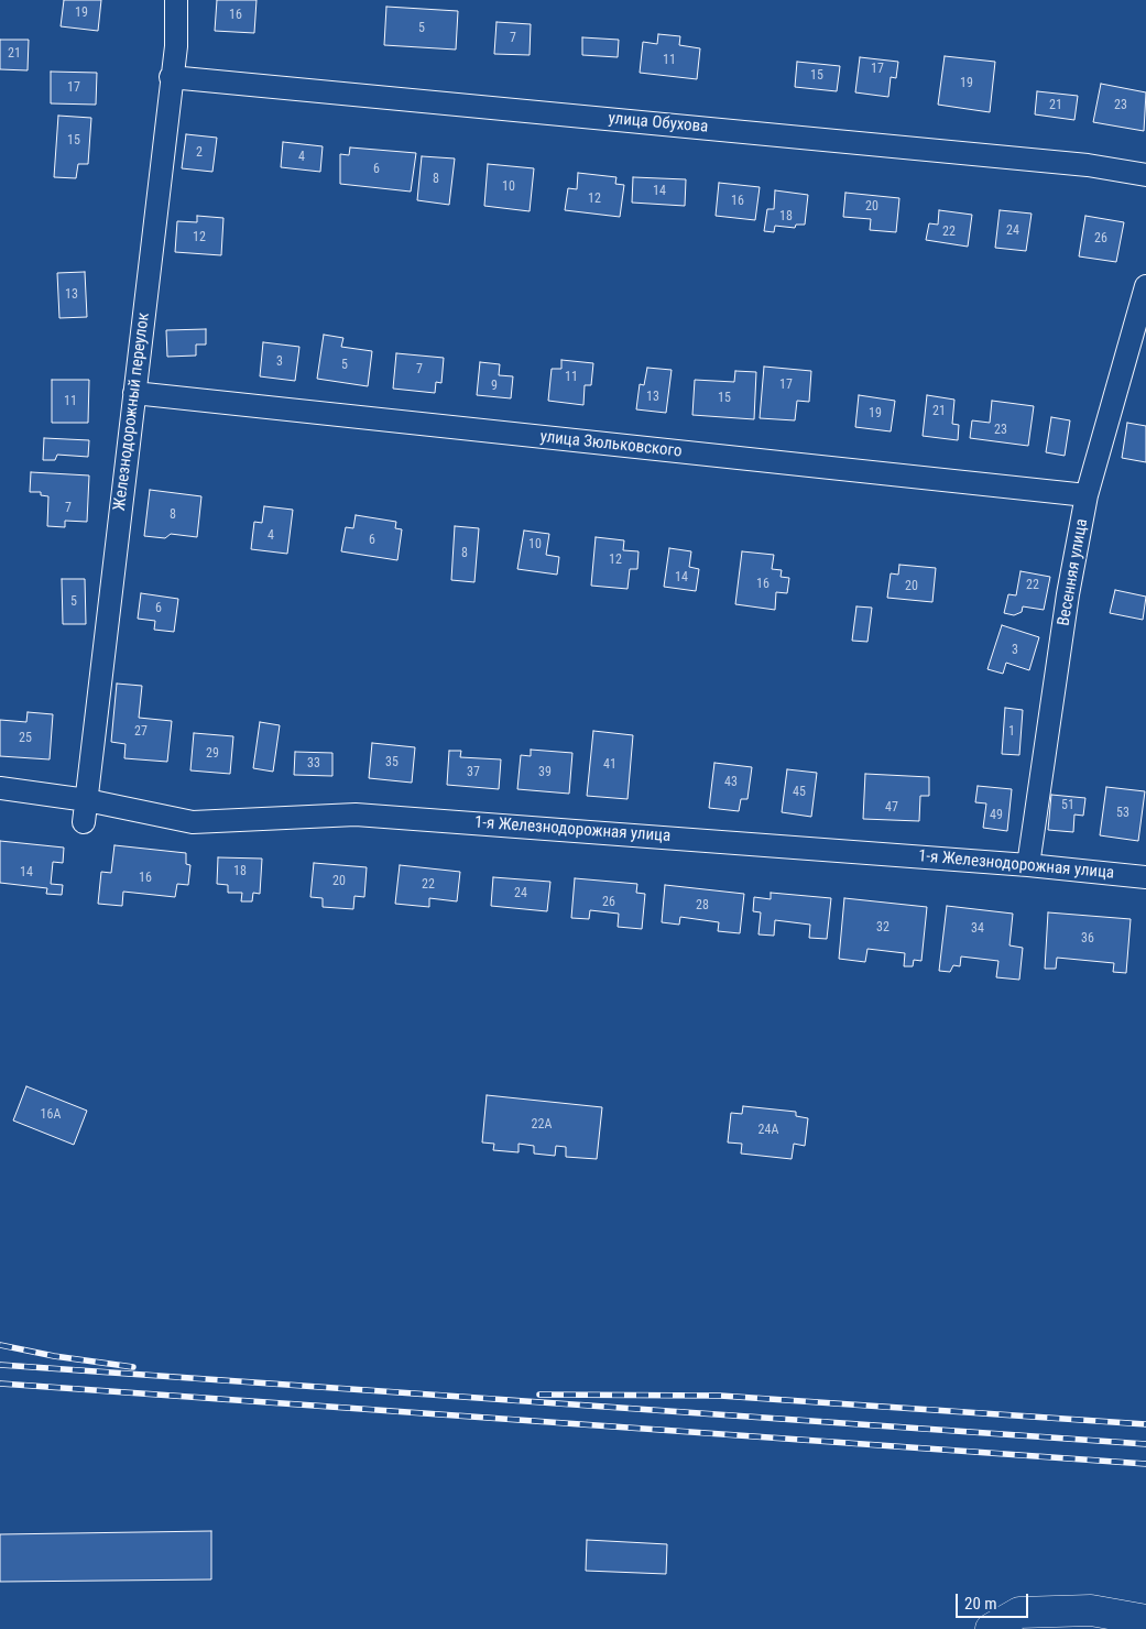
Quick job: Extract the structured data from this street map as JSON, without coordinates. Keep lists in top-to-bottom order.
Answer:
{
  "streets": {
    "street": [
      "улица Обухова",
      "Железнодорожный переулок",
      "улица Зюльковского",
      "Весенняя улица",
      "1-я Железнодорожная улица"
    ]
  },
  "crossings": [
    ["улица Обухова", "Железнодорожный переулок"],
    ["Железнодорожный переулок", "улица Зюльковского"],
    ["Железнодорожный переулок", "1-я Железнодорожная улица"],
    ["улица Зюльковского", "Весенняя улица"],
    ["Весенняя улица", "1-я Железнодорожная улица"]
  ],
  "house_numbers": [
    "19",
    "16",
    "5",
    "7",
    "21",
    "11",
    "17",
    "15",
    "19",
    "17",
    "21",
    "23",
    "15",
    "2",
    "4",
    "6",
    "8",
    "10",
    "14",
    "12",
    "16",
    "20",
    "18",
    "24",
    "22",
    "12",
    "26",
    "13",
    "3",
    "5",
    "7",
    "11",
    "17",
    "9",
    "13",
    "15",
    "11",
    "21",
    "19",
    "23",
    "7",
    "8",
    "4",
    "6",
    "10",
    "8",
    "12",
    "14",
    "16",
    "22",
    "20",
    "5",
    "6",
    "3",
    "27",
    "1",
    "25",
    "29",
    "35",
    "33",
    "41",
    "37",
    "39",
    "43",
    "45",
    "51",
    "47",
    "53",
    "49",
    "18",
    "14",
    "16",
    "20",
    "22",
    "24",
    "26",
    "28",
    "32",
    "34",
    "36",
    "16А",
    "22А",
    "24А"
  ],
  "scale_bar": "20 m"
}
